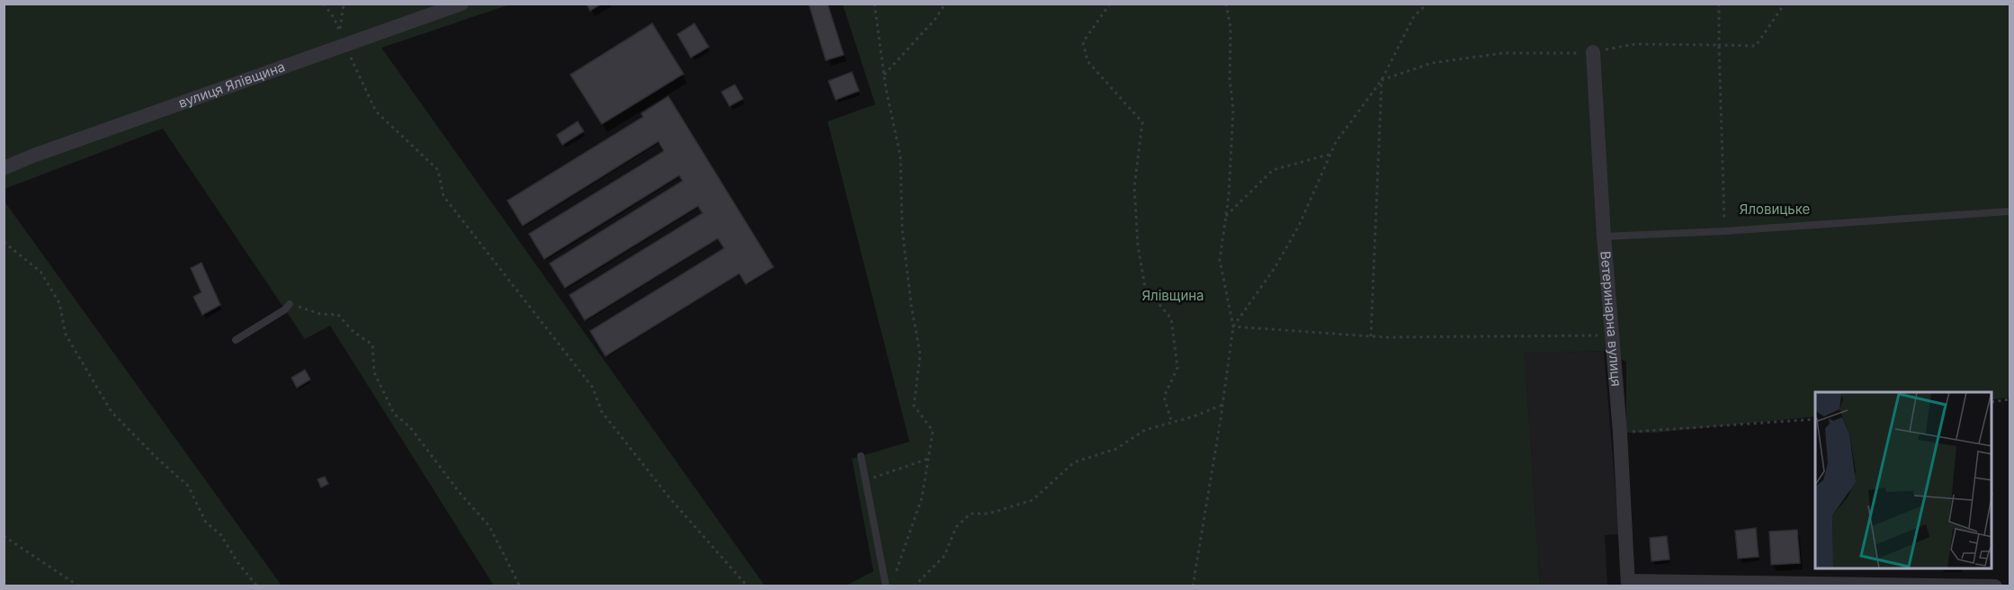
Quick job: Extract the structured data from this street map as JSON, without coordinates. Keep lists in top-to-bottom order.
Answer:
{
  "streets": {
    "street": ["вулиця Ялівщина", "Ветеринарна вулиця"]
  },
  "parks": ["Яловицьке", "Ялівщина"]
}
